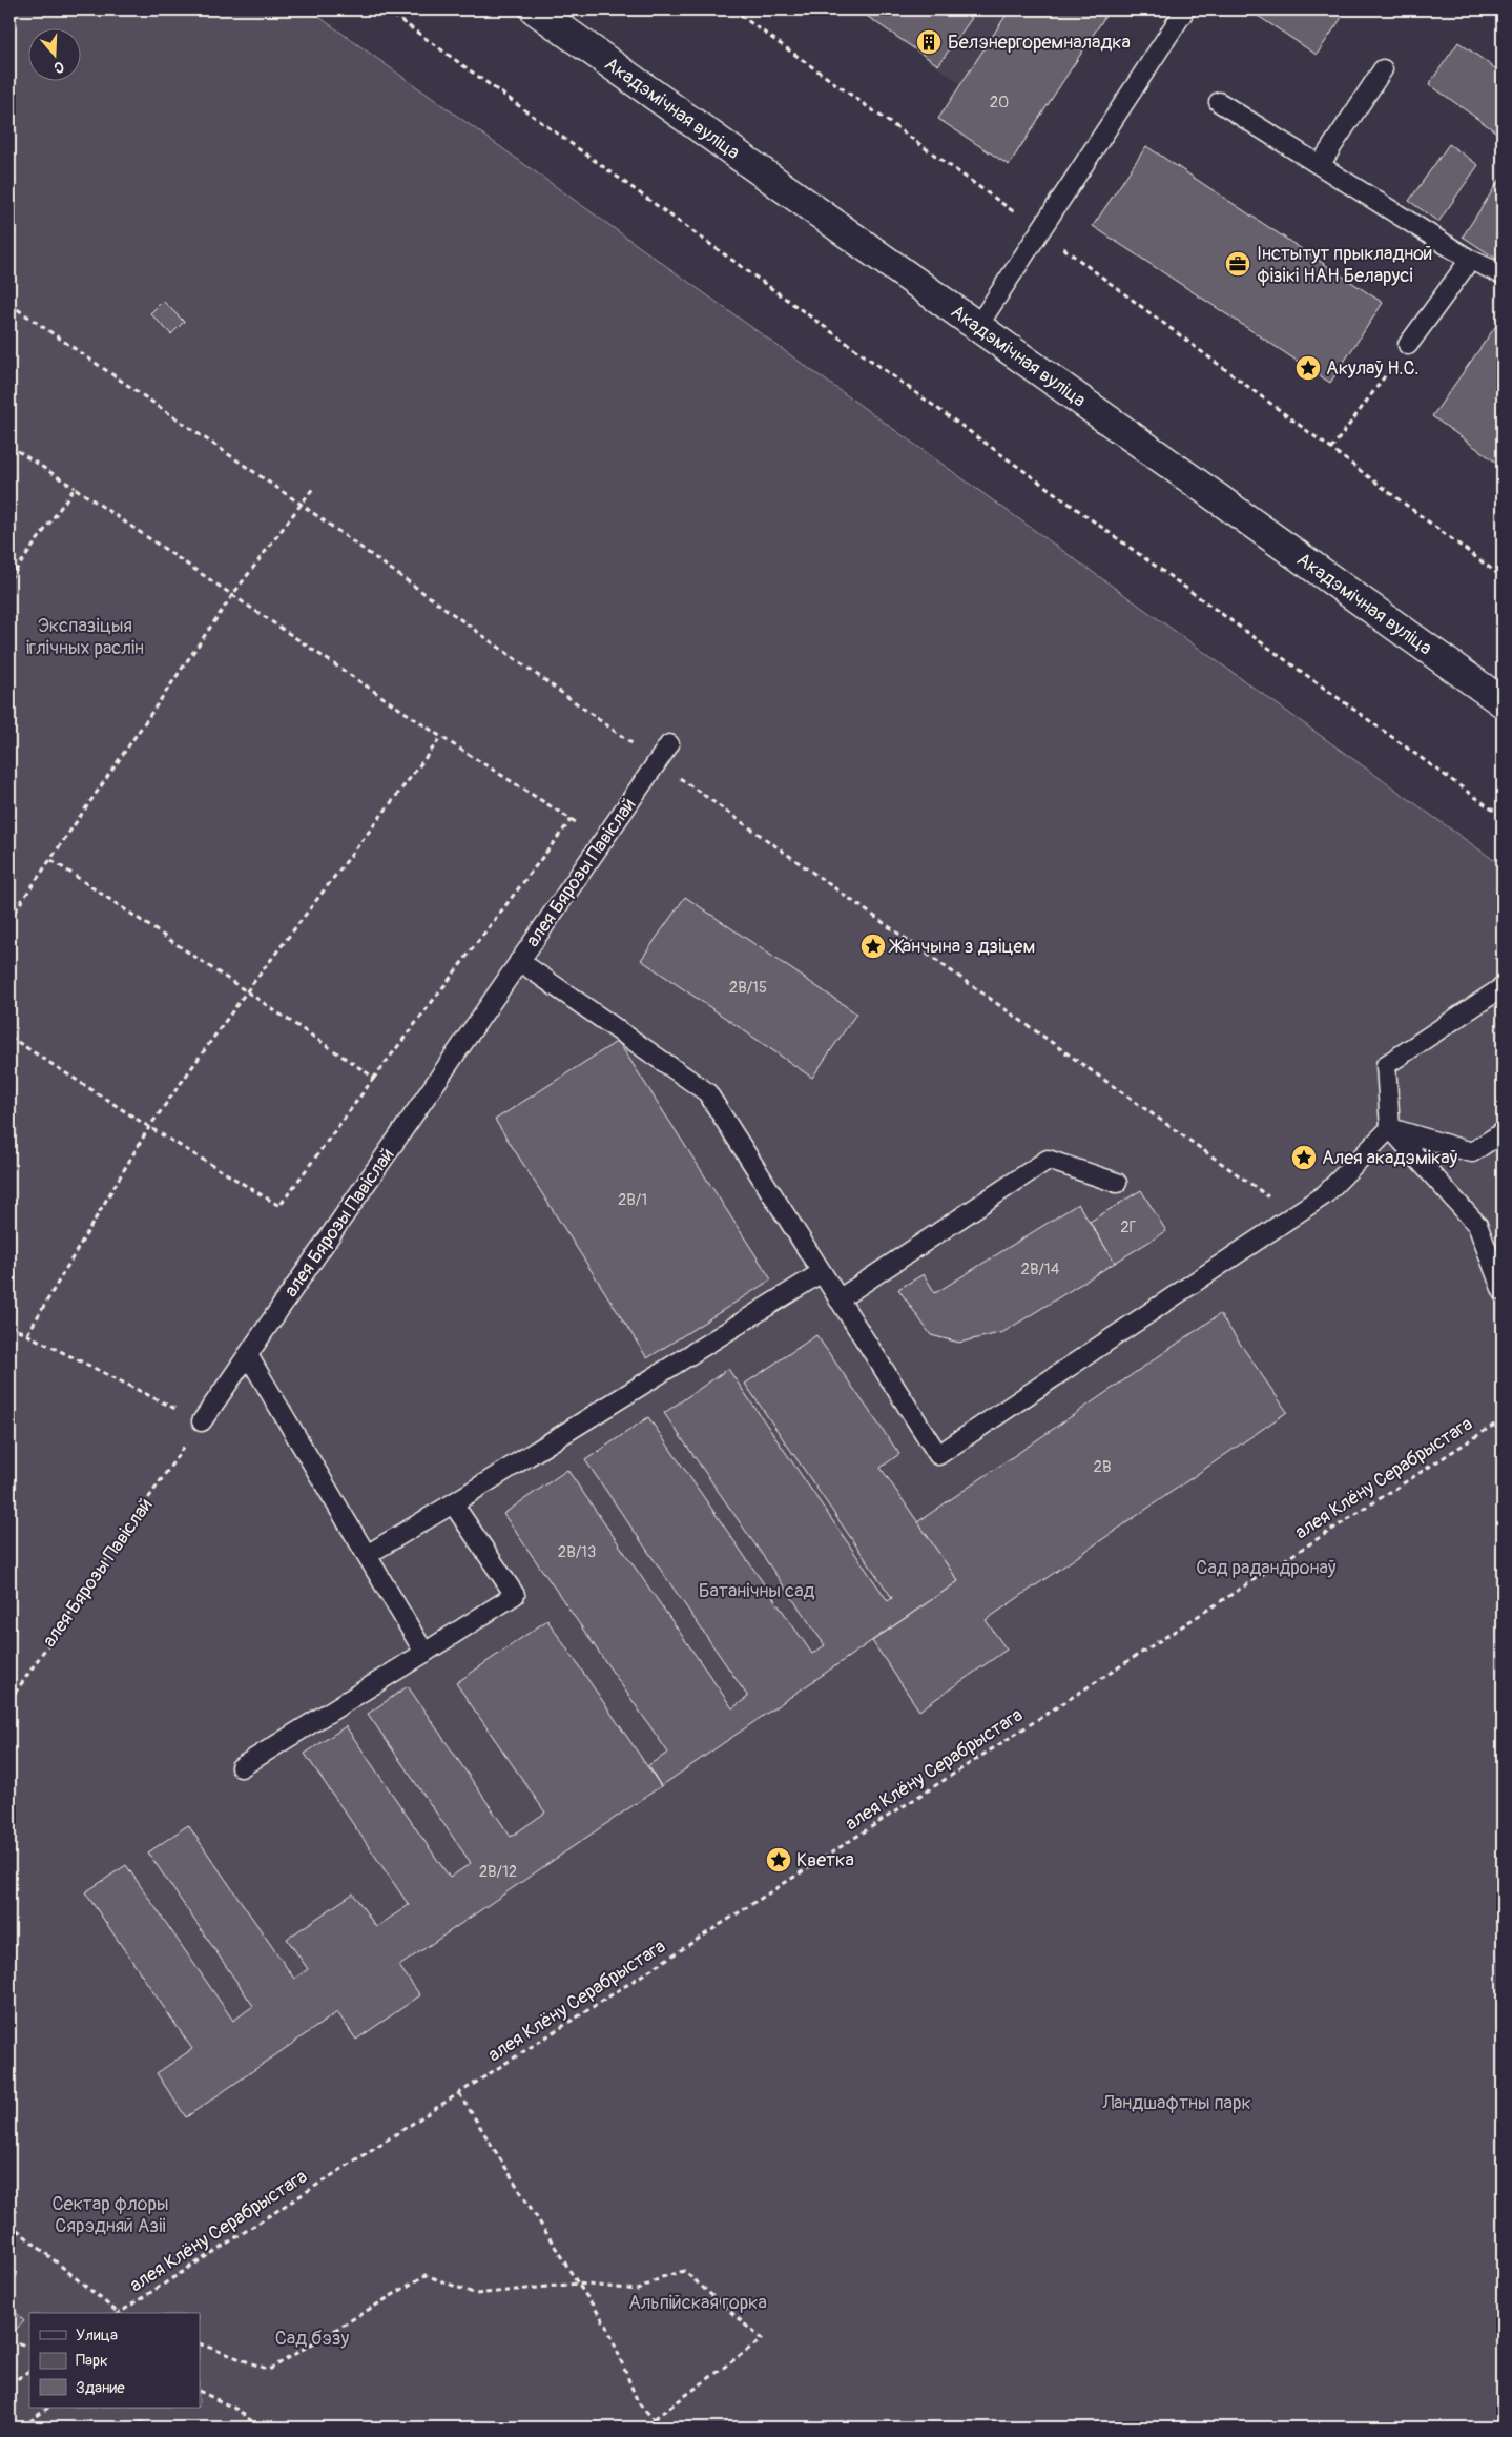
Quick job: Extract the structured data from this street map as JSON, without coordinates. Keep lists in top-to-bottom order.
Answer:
{
  "streets": {
    "main road": ["Акадэмічная вуліца"],
    "lane": ["алея Бярозы Павіслай"],
    "path": ["алея Клёну Серабрыстага"]
  },
  "parks": [
    "Экспазіцыя іглічных раслін",
    "Сад радандронаў",
    "Батанічны сад",
    "Ландшафтны парк",
    "Сектар флоры Сярэдняй Азіі",
    "Альпійская горка",
    "Сад бэзу"
  ],
  "places": {
    "building": ["Белэнергоремналадка"],
    "office": ["Інстытут прыкладной фізікі НАН Беларусі"],
    "place": [
      "Акулаў Н.С.",
      "Жанчына з дзіцем",
      "Алея акадэмікаў",
      "Кветка"
    ]
  },
  "house_numbers": [
    "20",
    "2В/15",
    "2В/1",
    "2Г",
    "2В/14",
    "2В",
    "2В/13",
    "2В/12"
  ],
  "legend": ["Улица", "Парк", "Здание"],
  "north": "bottom"
}
